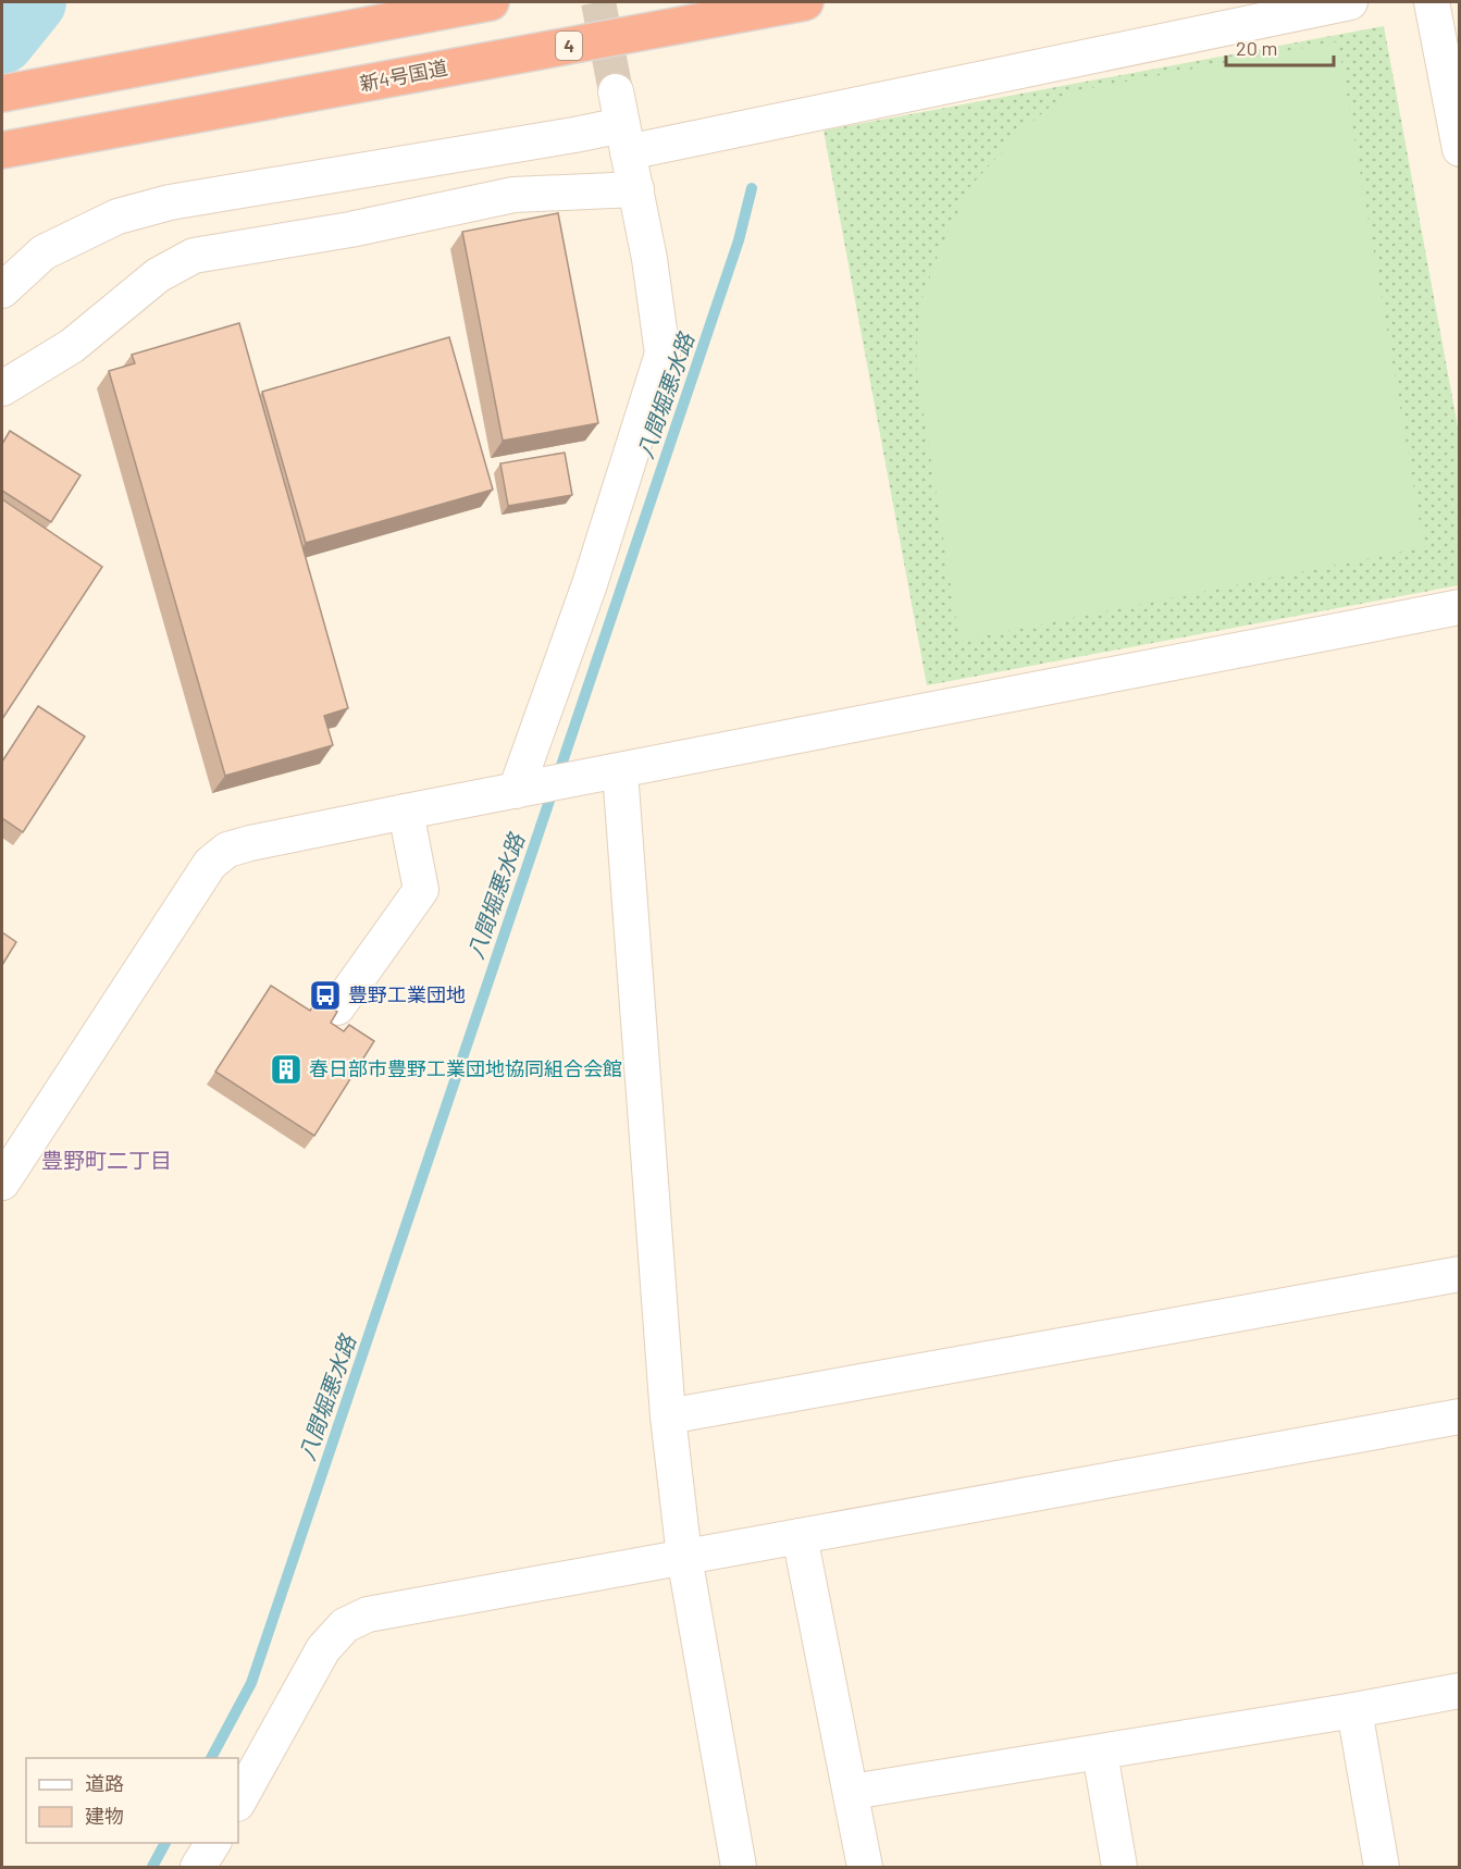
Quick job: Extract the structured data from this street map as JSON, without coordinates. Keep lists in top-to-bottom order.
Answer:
{
  "streets": {
    "highway": ["4", "新4号国道"]
  },
  "districts": ["豊野町二丁目"],
  "water": ["八間堀悪水路"],
  "places": {
    "bus stop": ["豊野工業団地"],
    "building": ["春日部市豊野工業団地協同組合会館"]
  },
  "legend": ["道路", "建物"],
  "scale_bar": "20 m"
}
